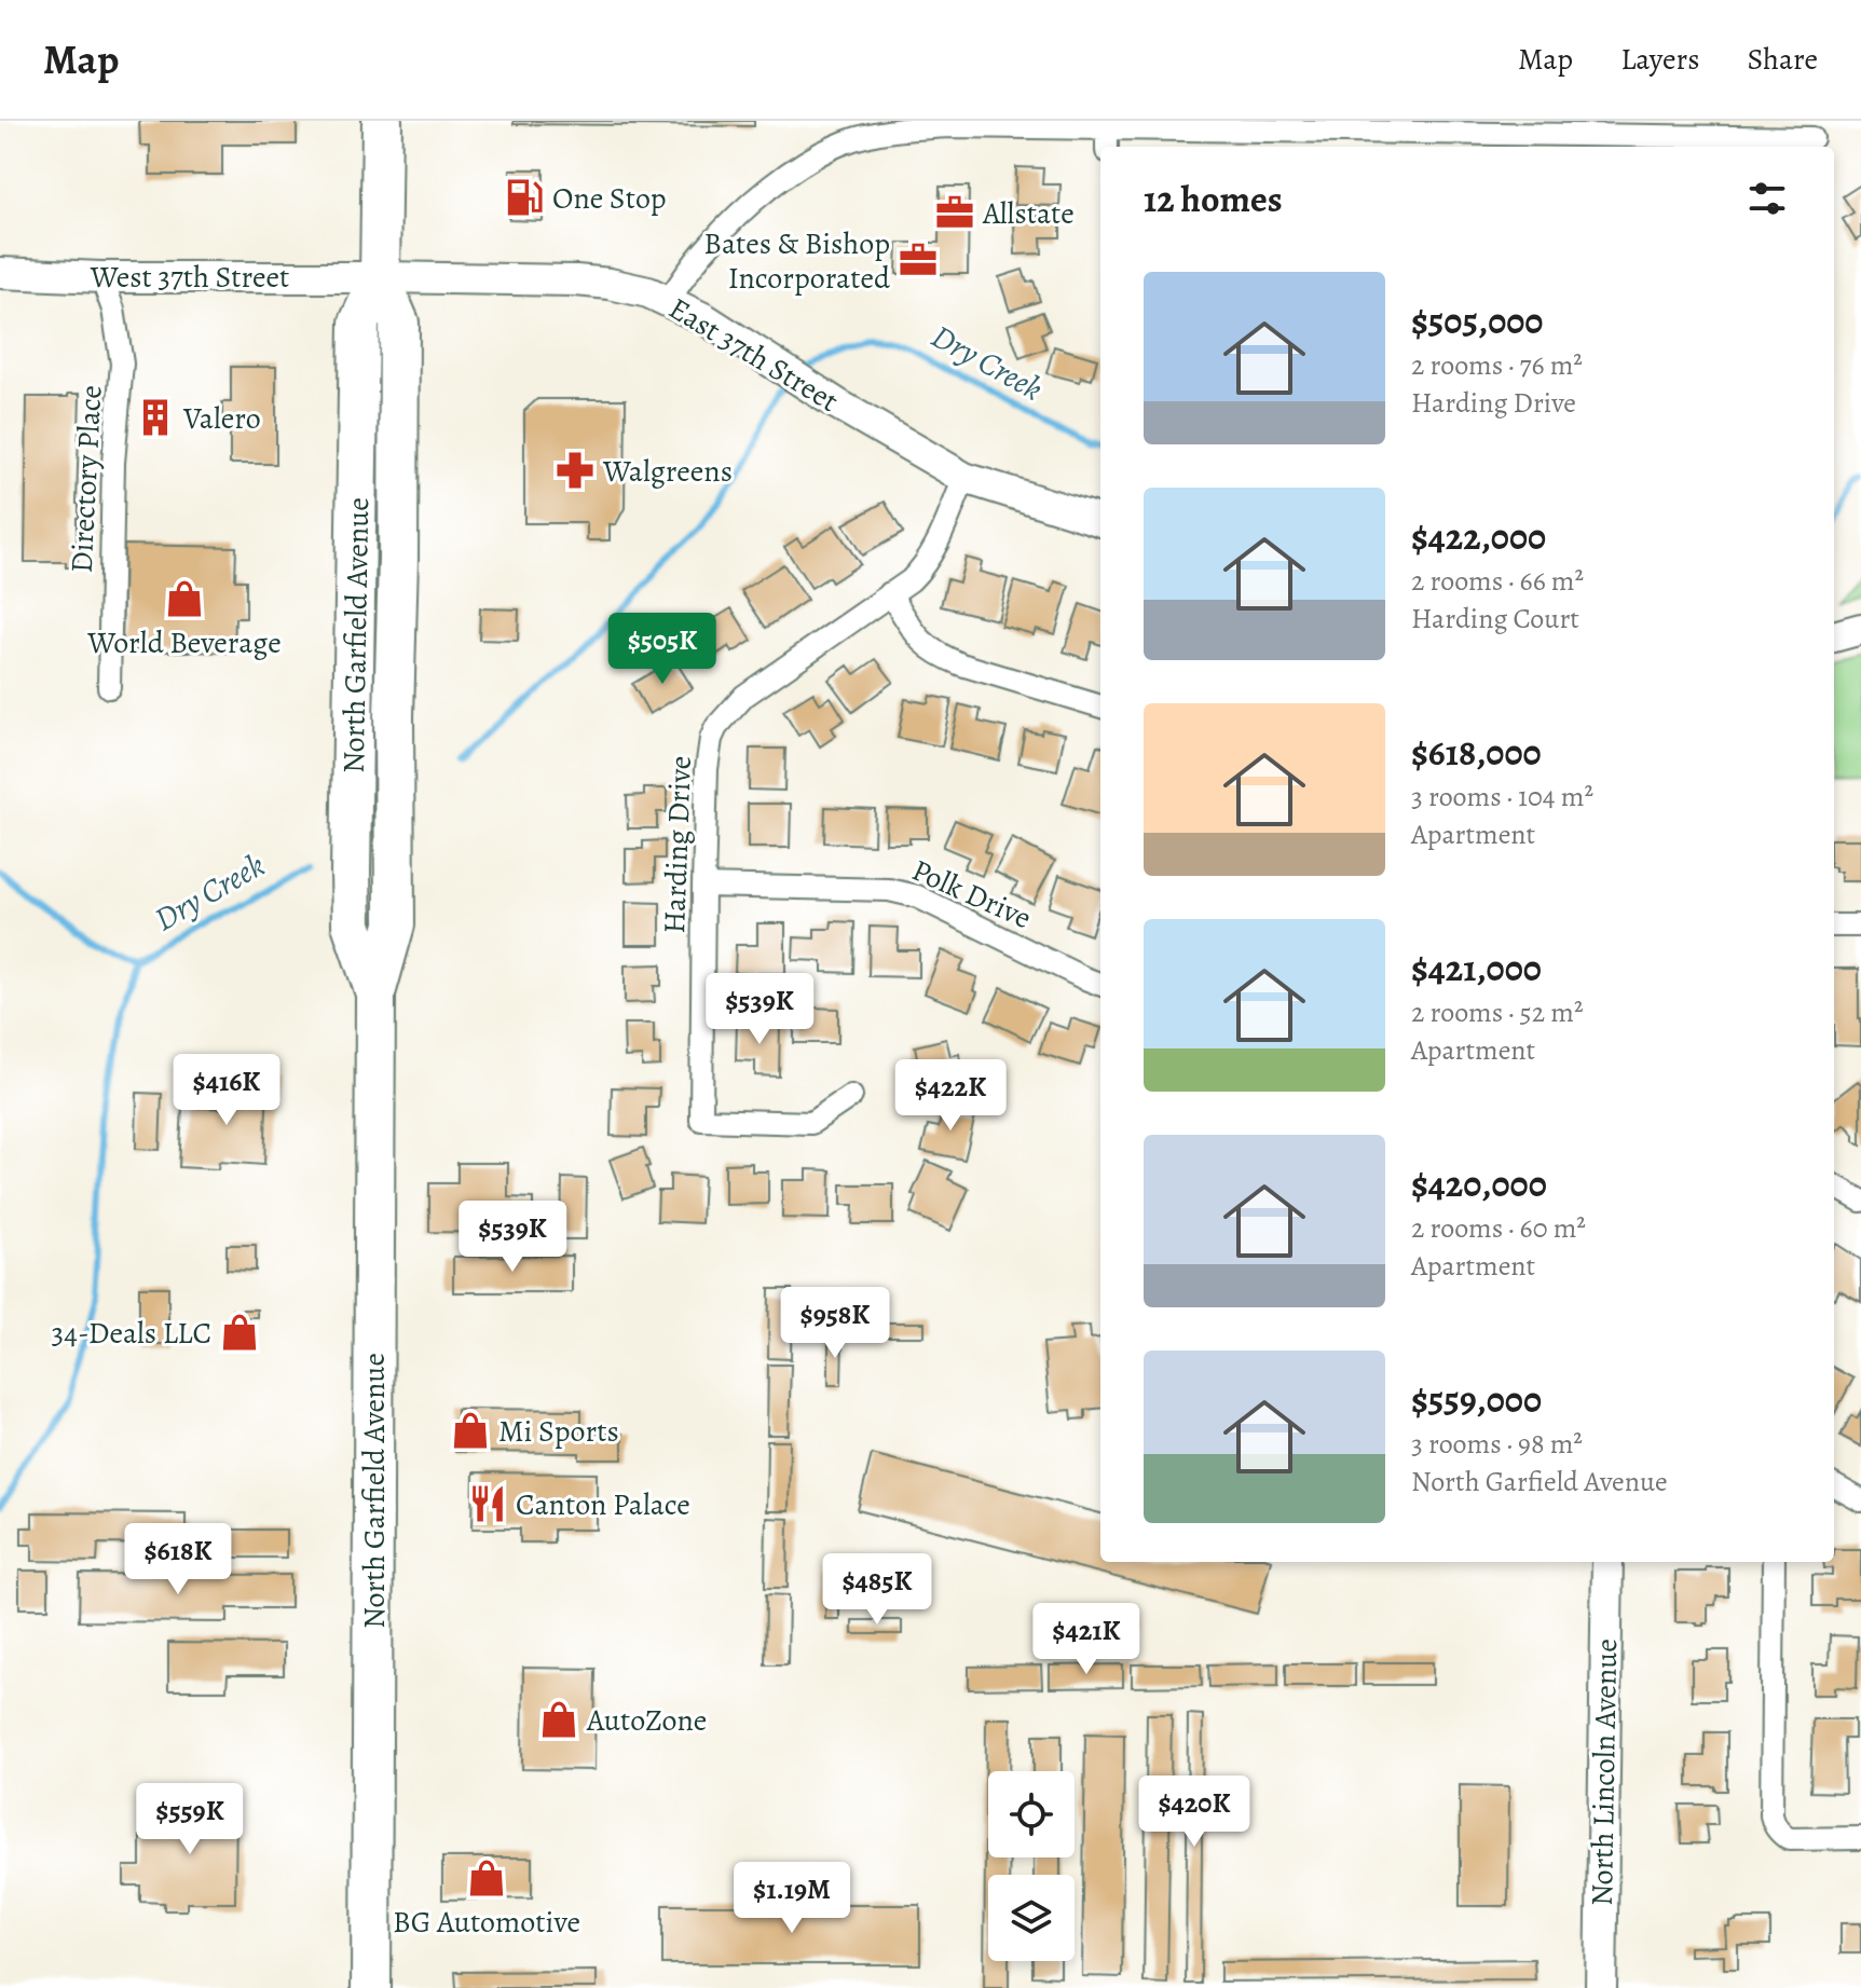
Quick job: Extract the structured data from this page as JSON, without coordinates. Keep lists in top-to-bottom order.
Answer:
{
  "streets": {
    "highway": ["North Garfield Avenue"],
    "main road": ["West 37th Street", "East 37th Street", "North Lincoln Avenue"],
    "street": ["Directory Place", "Harding Drive", "Polk Drive"]
  },
  "crossings": [
    ["West 37th Street", "East 37th Street"],
    ["West 37th Street", "Directory Place"],
    ["West 37th Street", "North Garfield Avenue"],
    ["East 37th Street", "North Garfield Avenue"],
    ["East 37th Street", "Harding Drive"],
    ["Harding Drive", "Polk Drive"]
  ],
  "water": ["Dry Creek"],
  "places": {
    "fuel station": ["One Stop"],
    "office": ["Allstate", "Bates & Bishop Incorporated"],
    "building": ["Valero"],
    "pharmacy": ["Walgreens"],
    "shop": [
      "World Beverage",
      "34-Deals LLC",
      "Mi Sports",
      "AutoZone",
      "BG Automotive"
    ],
    "restaurant": ["Canton Palace"]
  },
  "page": {
    "header": "Map",
    "nav": ["Map", "Layers", "Share"],
    "heading": "12 homes",
    "list": [
      {
        "name": "$505,000",
        "note": "2 rooms · 76 m² · Harding Drive"
      },
      {
        "name": "$422,000",
        "note": "2 rooms · 66 m² · Harding Court"
      },
      {
        "name": "$618,000",
        "note": "3 rooms · 104 m² · Apartment"
      },
      {
        "name": "$421,000",
        "note": "2 rooms · 52 m² · Apartment"
      },
      {
        "name": "$420,000",
        "note": "2 rooms · 60 m² · Apartment"
      },
      {
        "name": "$559,000",
        "note": "3 rooms · 98 m² · North Garfield Avenue"
      }
    ],
    "price": [
      "$505K",
      "$539K",
      "$416K",
      "$422K",
      "$539K",
      "$958K",
      "$618K",
      "$485K",
      "$421K",
      "$420K",
      "$559K",
      "$1.19M"
    ]
  }
}
